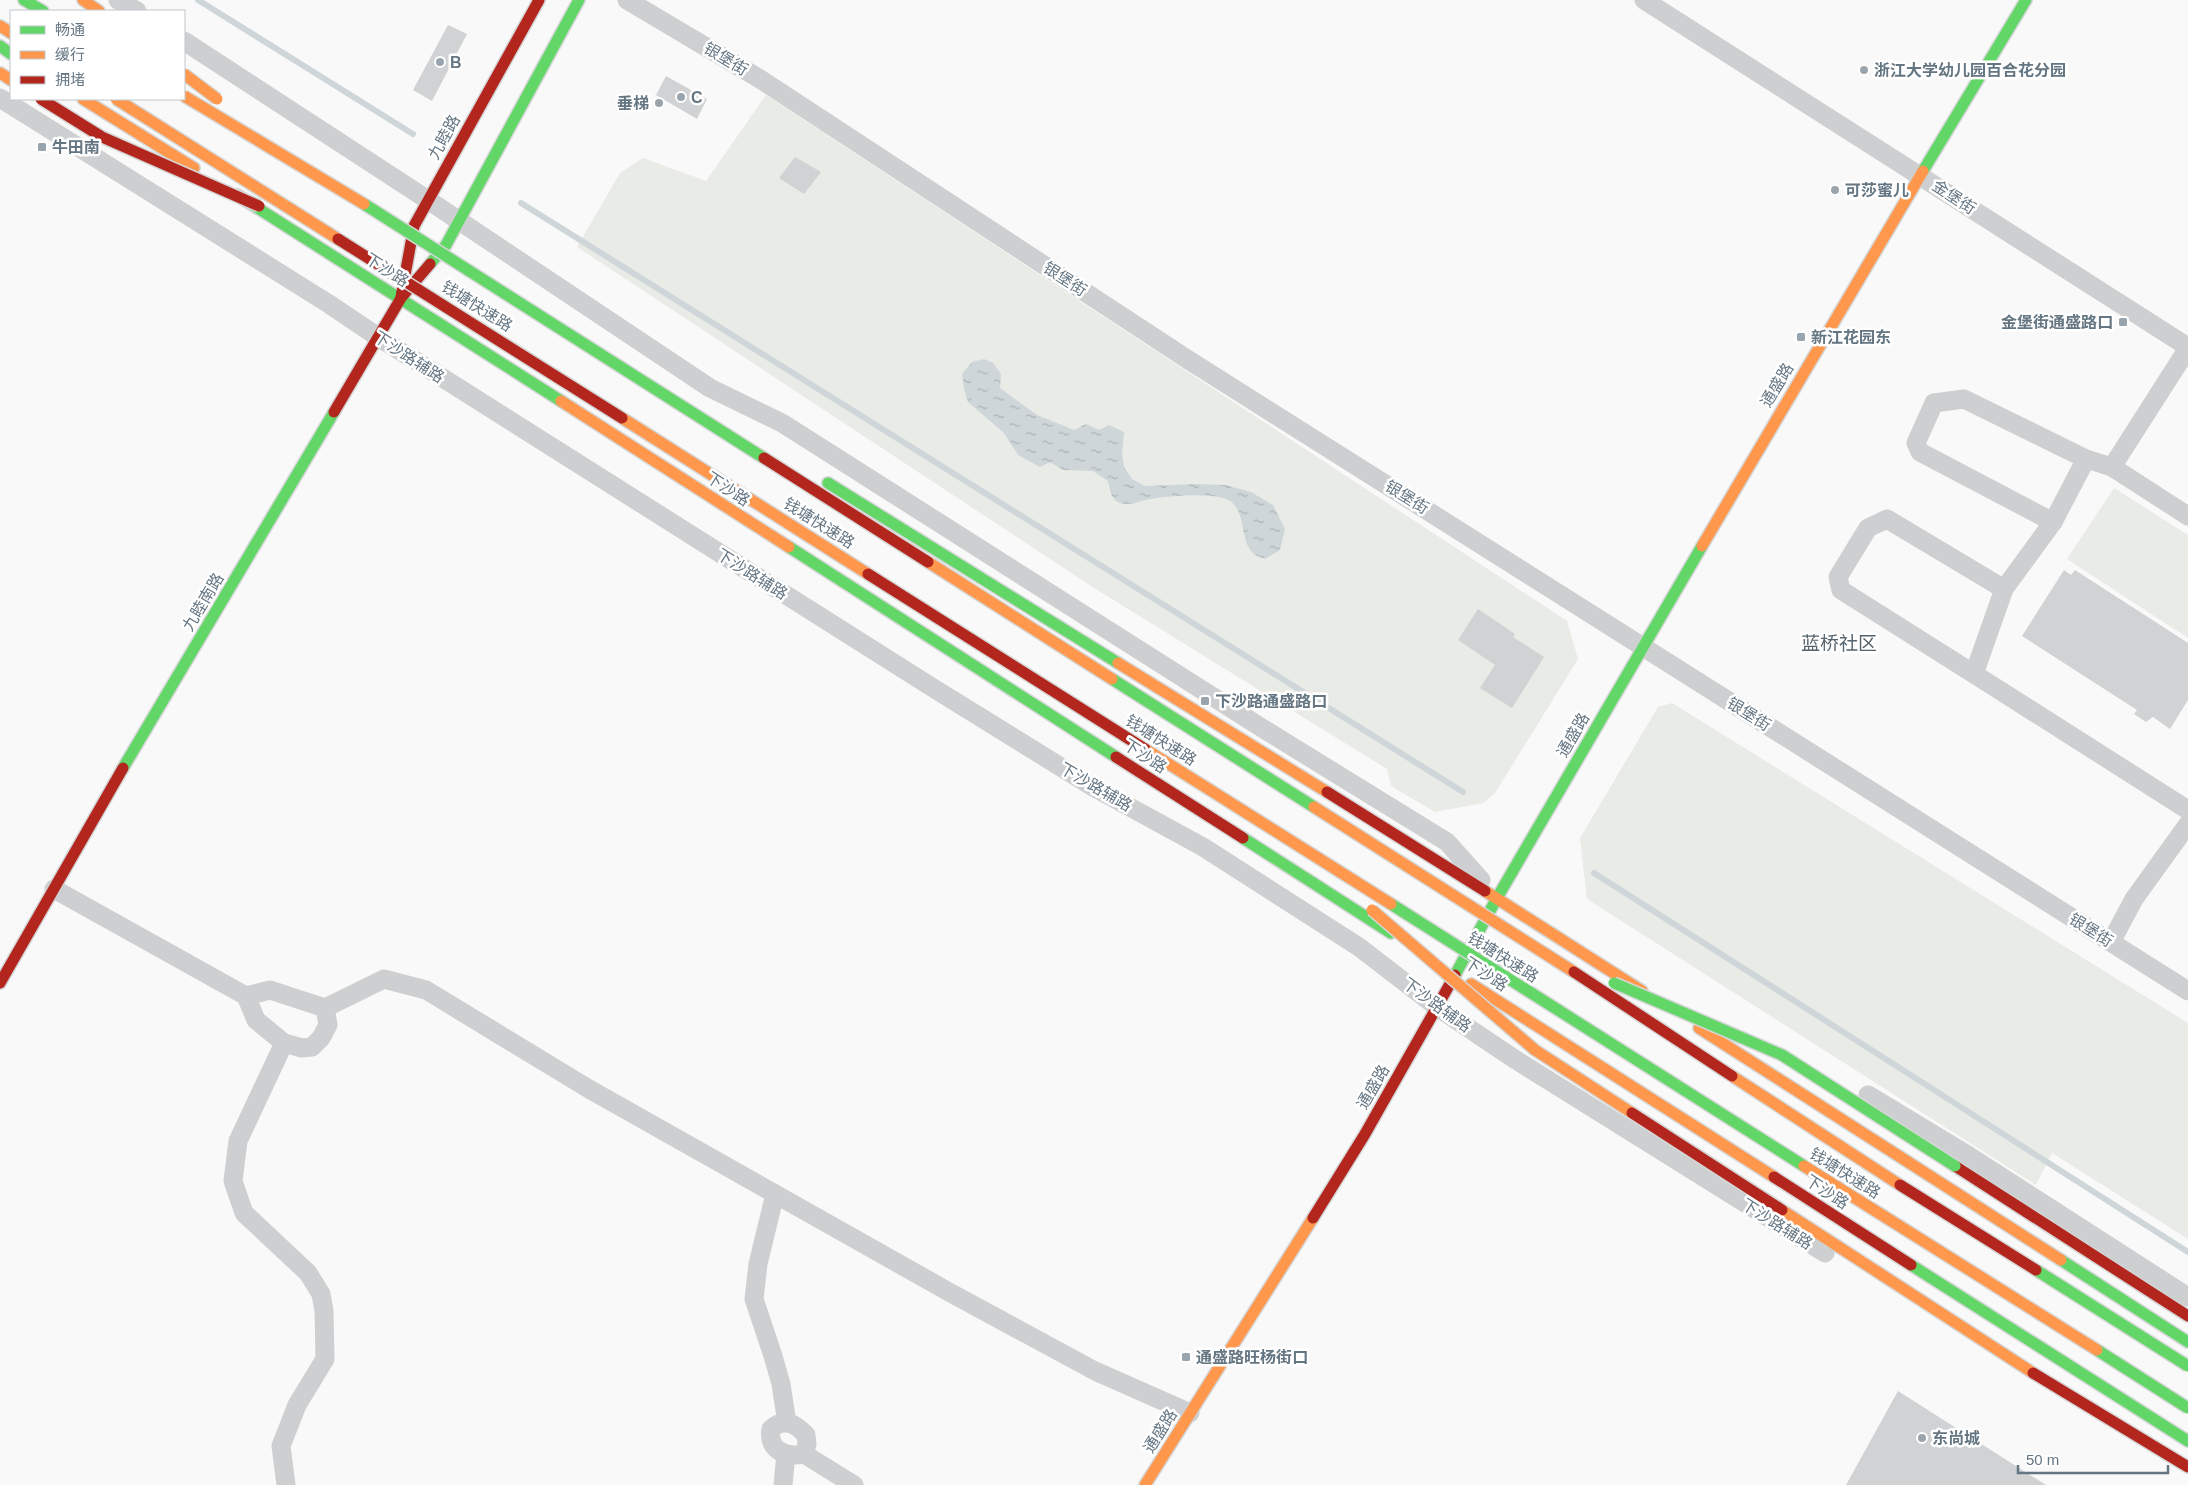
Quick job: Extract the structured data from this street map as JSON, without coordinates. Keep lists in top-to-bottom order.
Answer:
{
  "streets": {
    "main road": [
      "九睦路",
      "下沙路",
      "钱塘快速路",
      "通盛路",
      "九睦南路"
    ],
    "street": ["银堡街", "金堡街", "下沙路辅路"]
  },
  "crossings": [
    ["银堡街", "通盛路"],
    ["九睦路", "下沙路"],
    ["九睦路", "九睦南路"],
    ["金堡街", "通盛路"],
    ["下沙路", "通盛路"],
    ["下沙路", "九睦南路"],
    ["下沙路辅路", "通盛路"],
    ["下沙路辅路", "九睦南路"]
  ],
  "districts": ["蓝桥社区"],
  "places": {
    "other": [
      "B",
      "浙江大学幼儿园百合花分园",
      "C",
      "垂梯",
      "可莎蜜儿",
      "东尚城"
    ],
    "transit": [
      "牛田南",
      "金堡街通盛路口",
      "新江花园东",
      "下沙路通盛路口",
      "通盛路旺杨街口"
    ]
  },
  "legend": ["畅通", "缓行", "拥堵"],
  "scale_bar": "50 m"
}
